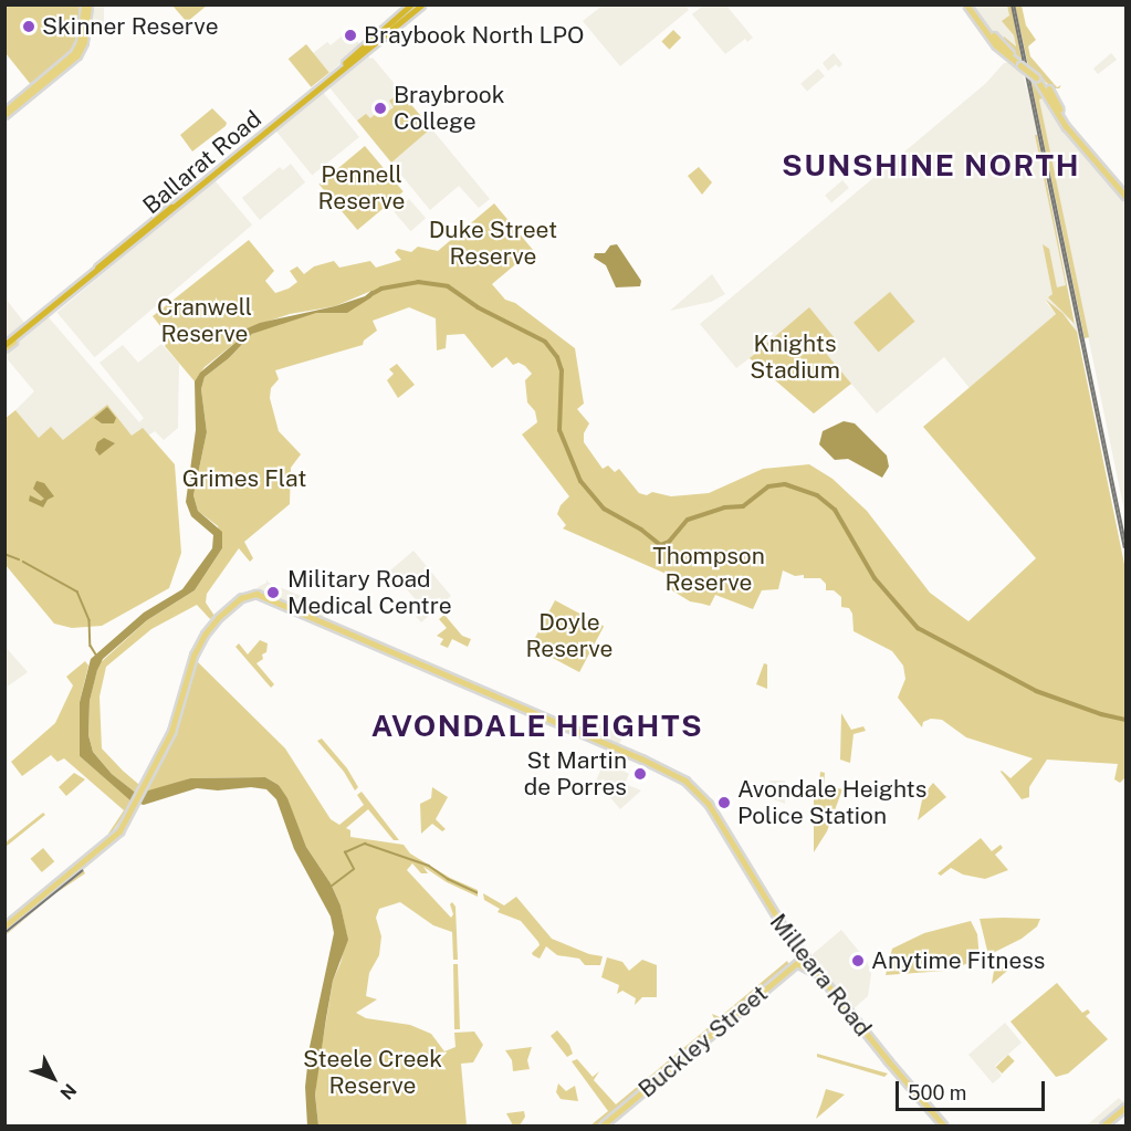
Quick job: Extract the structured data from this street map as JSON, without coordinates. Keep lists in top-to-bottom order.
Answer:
{
  "streets": {
    "highway": ["Ballarat Road"],
    "main road": ["Milleara Road", "Buckley Street"]
  },
  "crossings": [
    ["Milleara Road", "Buckley Street"]
  ],
  "districts": ["SUNSHINE NORTH", "AVONDALE HEIGHTS"],
  "parks": [
    "Pennell Reserve",
    "Duke Street Reserve",
    "Cranwell Reserve",
    "Knights Stadium",
    "Grimes Flat",
    "Thompson Reserve",
    "Doyle Reserve",
    "Steele Creek Reserve"
  ],
  "places": [
    "Skinner Reserve",
    "Braybook North LPO",
    "Braybrook College",
    "Military Road Medical Centre",
    "St Martin de Porres",
    "Avondale Heights Police Station",
    "Anytime Fitness"
  ],
  "scale_bar": "500 m",
  "north": "bottom right"
}
